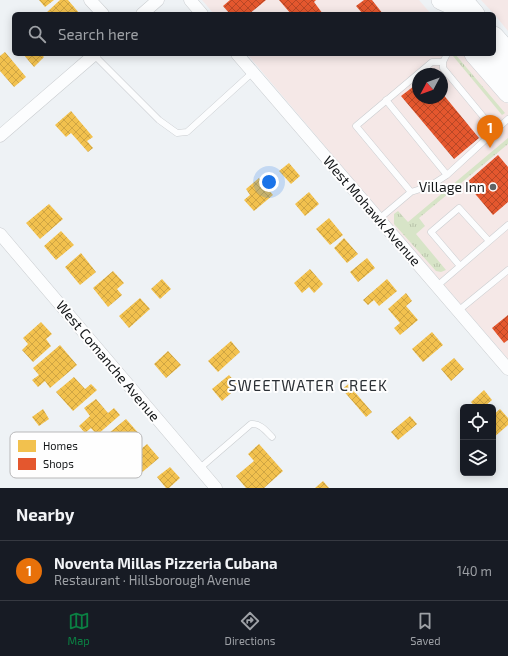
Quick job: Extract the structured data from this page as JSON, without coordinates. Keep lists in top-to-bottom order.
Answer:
{
  "streets": {
    "street": ["West Mohawk Avenue", "West Comanche Avenue"]
  },
  "districts": ["SWEETWATER CREEK"],
  "places": ["Village Inn"],
  "legend": ["Homes", "Shops"],
  "north": "bottom left",
  "page": {
    "search": "Search here",
    "pins": "1",
    "heading": "Nearby",
    "list": [
      {
        "mark": "1",
        "name": "Noventa Millas Pizzeria Cubana",
        "note": "Restaurant · Hillsborough Avenue",
        "value": "140 m"
      }
    ],
    "nav": ["Map", "Directions", "Saved"]
  }
}
